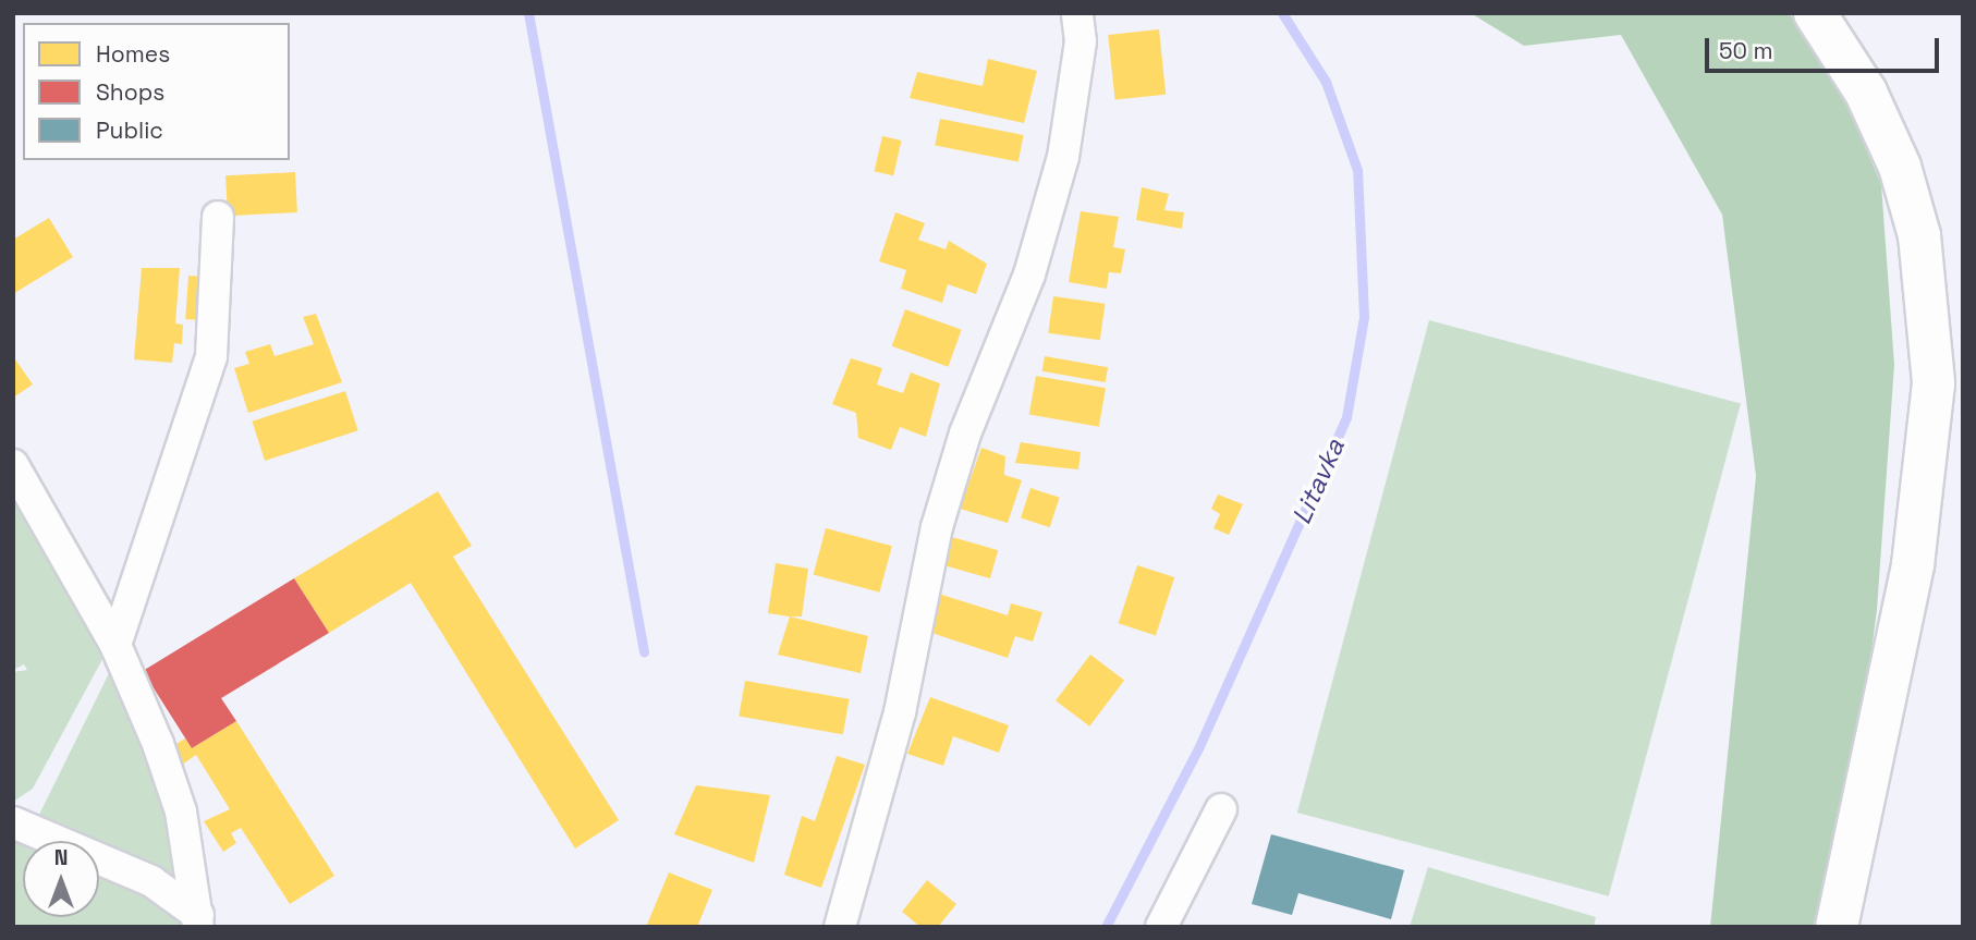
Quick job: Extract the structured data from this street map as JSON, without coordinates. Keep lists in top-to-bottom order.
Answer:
{
  "water": ["Litavka"],
  "legend": ["Homes", "Shops", "Public"],
  "scale_bar": "50 m",
  "north": "top"
}
